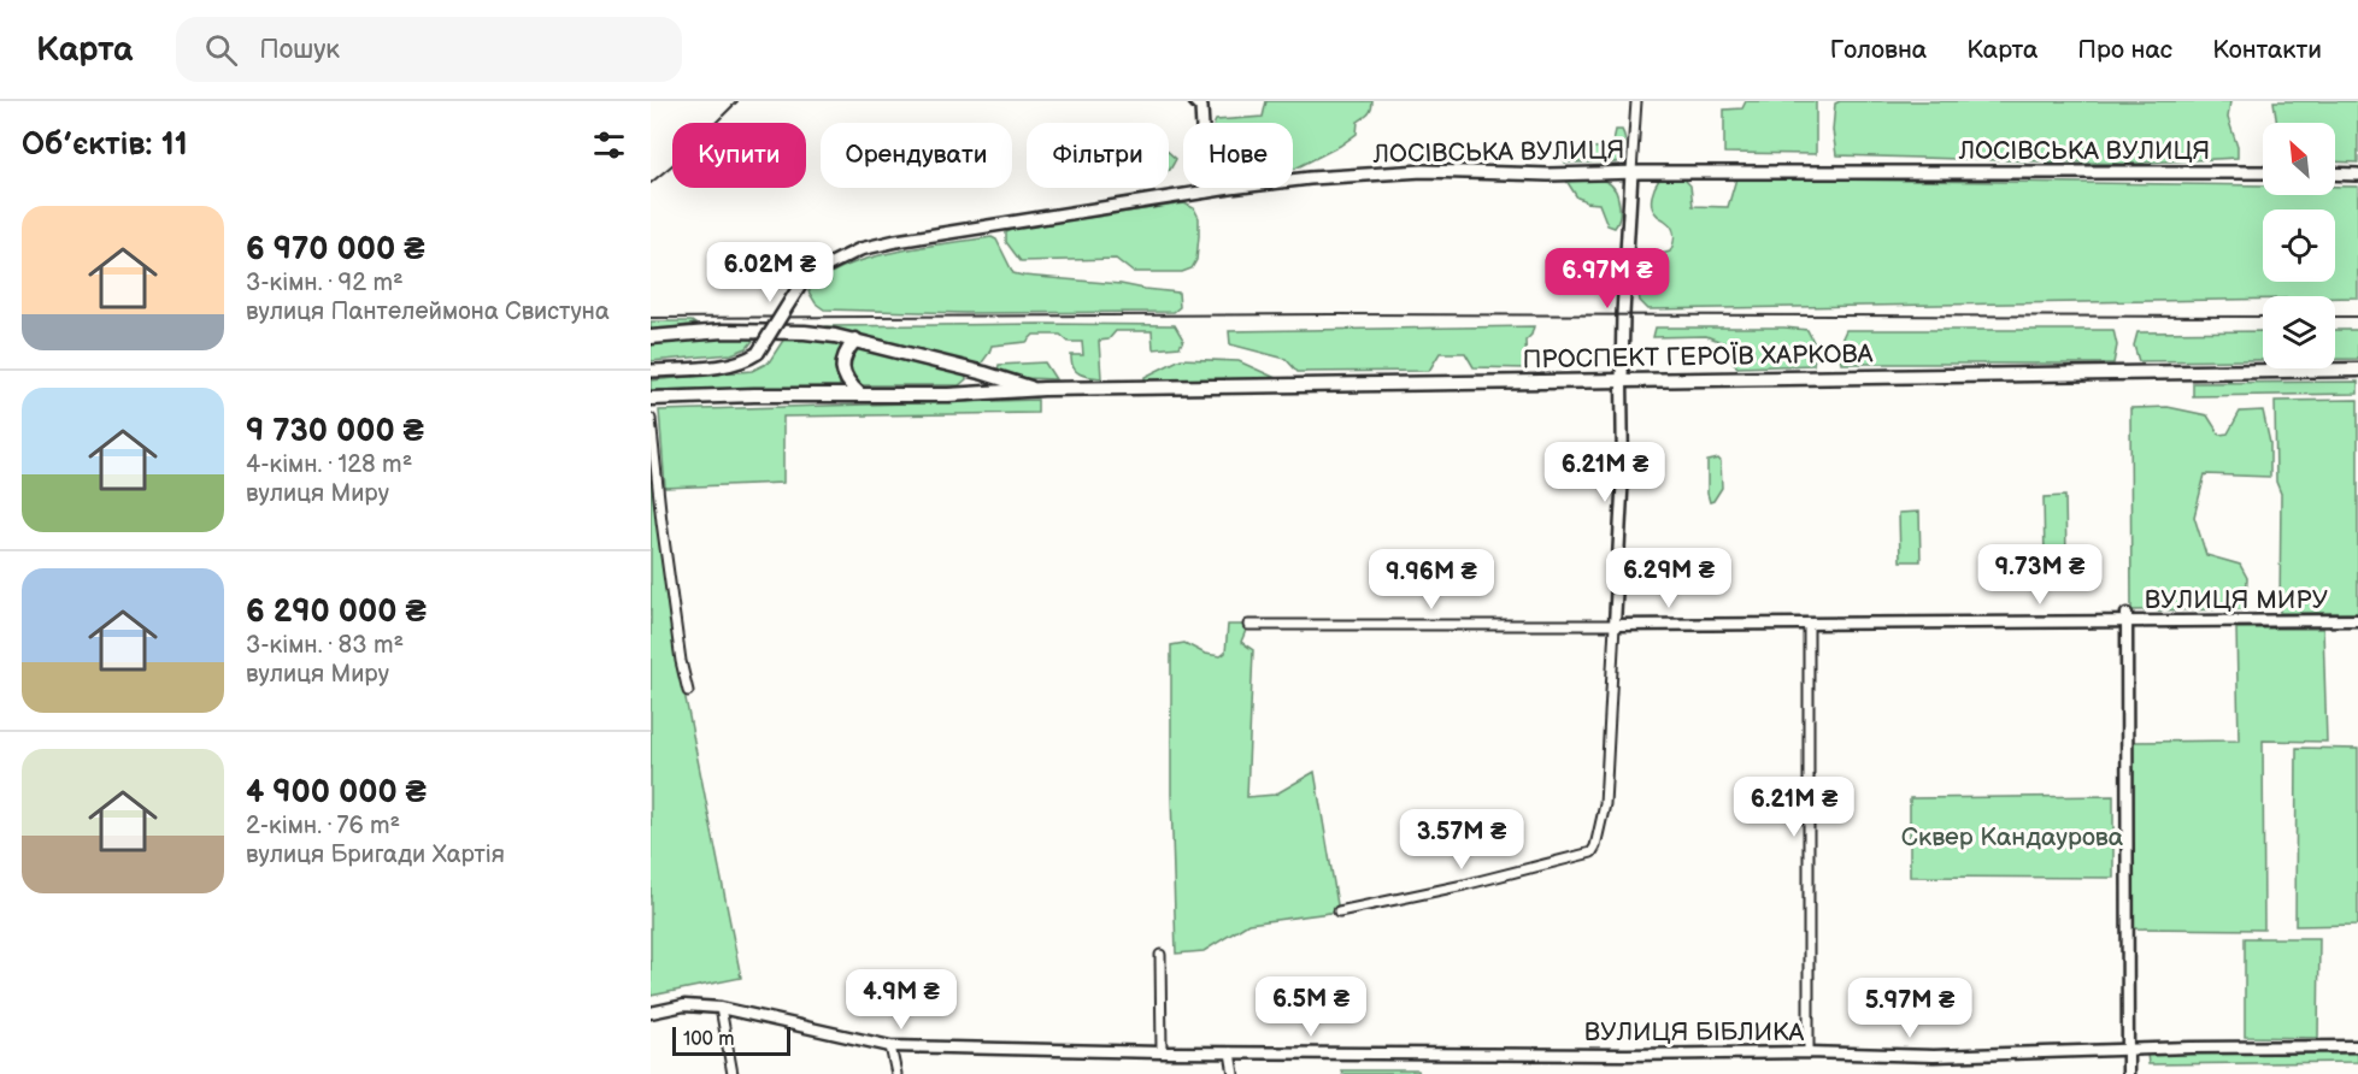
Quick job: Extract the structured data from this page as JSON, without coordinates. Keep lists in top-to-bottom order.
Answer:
{
  "streets": {
    "main road": ["ЛОСІВСЬКА ВУЛИЦЯ", "ПРОСПЕКТ ГЕРОЇВ ХАРКОВА"],
    "street": ["ВУЛИЦЯ МИРУ", "ВУЛИЦЯ БІБЛИКА"]
  },
  "parks": ["Сквер Кандаурова"],
  "scale_bar": "100 m",
  "north": "top left",
  "page": {
    "header": "Карта",
    "search": "Пошук",
    "nav": [
      "Головна",
      "Карта",
      "Про нас",
      "Контакти"
    ],
    "heading": "Об’єктів: 11",
    "chip": [
      "Купити",
      "Орендувати",
      "Фільтри",
      "Нове"
    ],
    "list": [
      {
        "name": "6 970 000 ₴",
        "note": "3-кімн. · 92 m² · вулиця Пантелеймона Свистуна"
      },
      {
        "name": "9 730 000 ₴",
        "note": "4-кімн. · 128 m² · вулиця Миру"
      },
      {
        "name": "6 290 000 ₴",
        "note": "3-кімн. · 83 m² · вулиця Миру"
      },
      {
        "name": "4 900 000 ₴",
        "note": "2-кімн. · 76 m² · вулиця Бригади Хартія"
      }
    ],
    "price": [
      "6.02M ₴",
      "6.97M ₴",
      "6.21M ₴",
      "9.73M ₴",
      "6.29M ₴",
      "9.96M ₴",
      "6.21M ₴",
      "3.57M ₴",
      "4.9M ₴",
      "6.5M ₴",
      "5.97M ₴"
    ],
    "scale": "100 m"
  }
}
